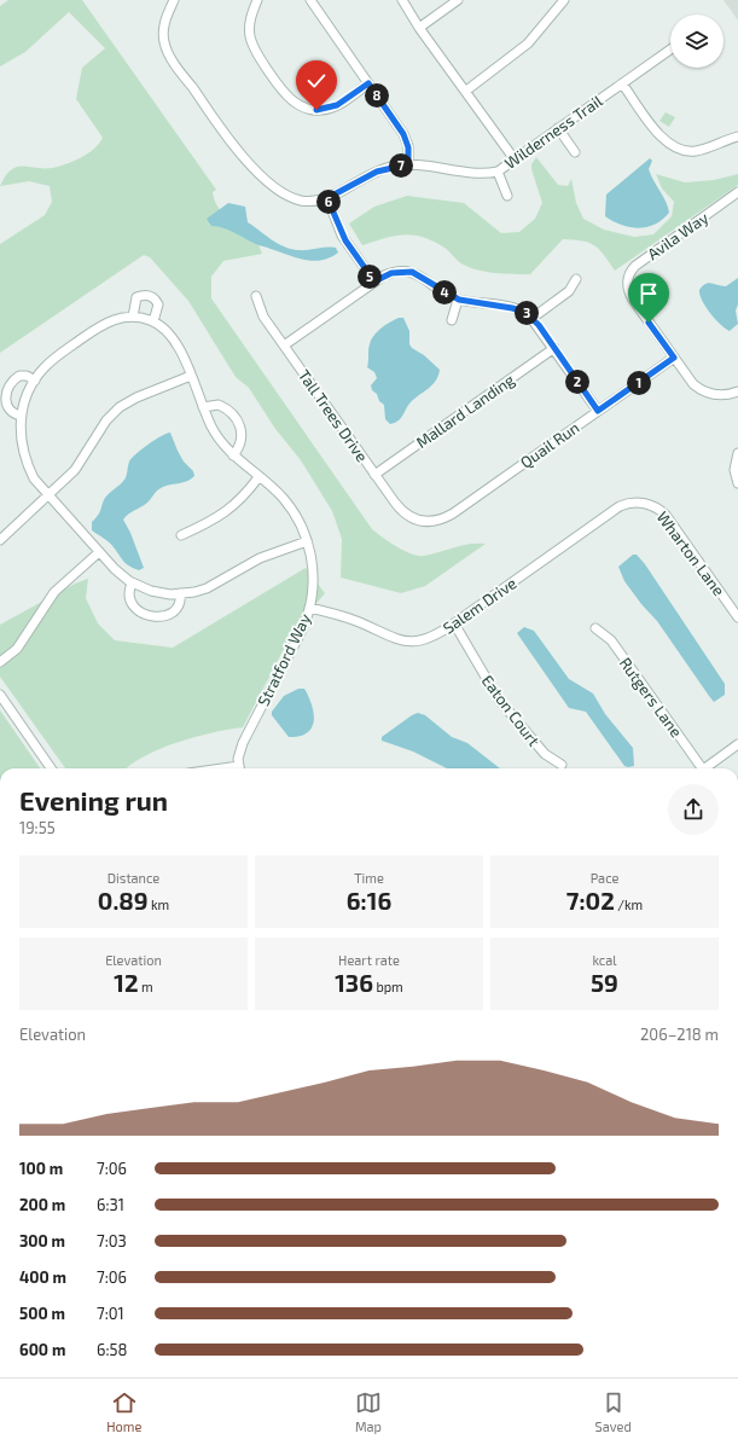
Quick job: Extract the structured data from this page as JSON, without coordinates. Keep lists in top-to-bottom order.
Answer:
{
  "streets": {
    "street": [
      "Wilderness Trail",
      "Avila Way",
      "Mallard Landing",
      "Tall Trees Drive",
      "Quail Run",
      "Wharton Lane",
      "Salem Drive",
      "Stratford Way",
      "Rutgers Lane",
      "Eaton Court"
    ]
  },
  "crossings": [
    ["Avila Way", "Quail Run"],
    ["Mallard Landing", "Tall Trees Drive"],
    ["Tall Trees Drive", "Quail Run"],
    ["Wharton Lane", "Salem Drive"],
    ["Salem Drive", "Stratford Way"],
    ["Salem Drive", "Eaton Court"]
  ],
  "page": {
    "pins": [
      "8",
      "7",
      "6",
      "5",
      "4",
      "3",
      "2",
      "1"
    ],
    "heading": ["Evening run", "19:55"],
    "stats": [
      ["Distance", "0.89 km"],
      ["Time", "6:16"],
      ["Pace", "7:02 /km"],
      ["Elevation", "12 m"],
      ["Heart rate", "136 bpm"],
      ["kcal", "59"]
    ],
    "chart": ["Elevation", "206–218 m"],
    "list": [
      {
        "name": "100 m",
        "note": "7:06"
      },
      {
        "name": "200 m",
        "note": "6:31"
      },
      {
        "name": "300 m",
        "note": "7:03"
      },
      {
        "name": "400 m",
        "note": "7:06"
      },
      {
        "name": "500 m",
        "note": "7:01"
      },
      {
        "name": "600 m",
        "note": "6:58"
      }
    ],
    "tabs": ["Home", "Map", "Saved"]
  }
}
